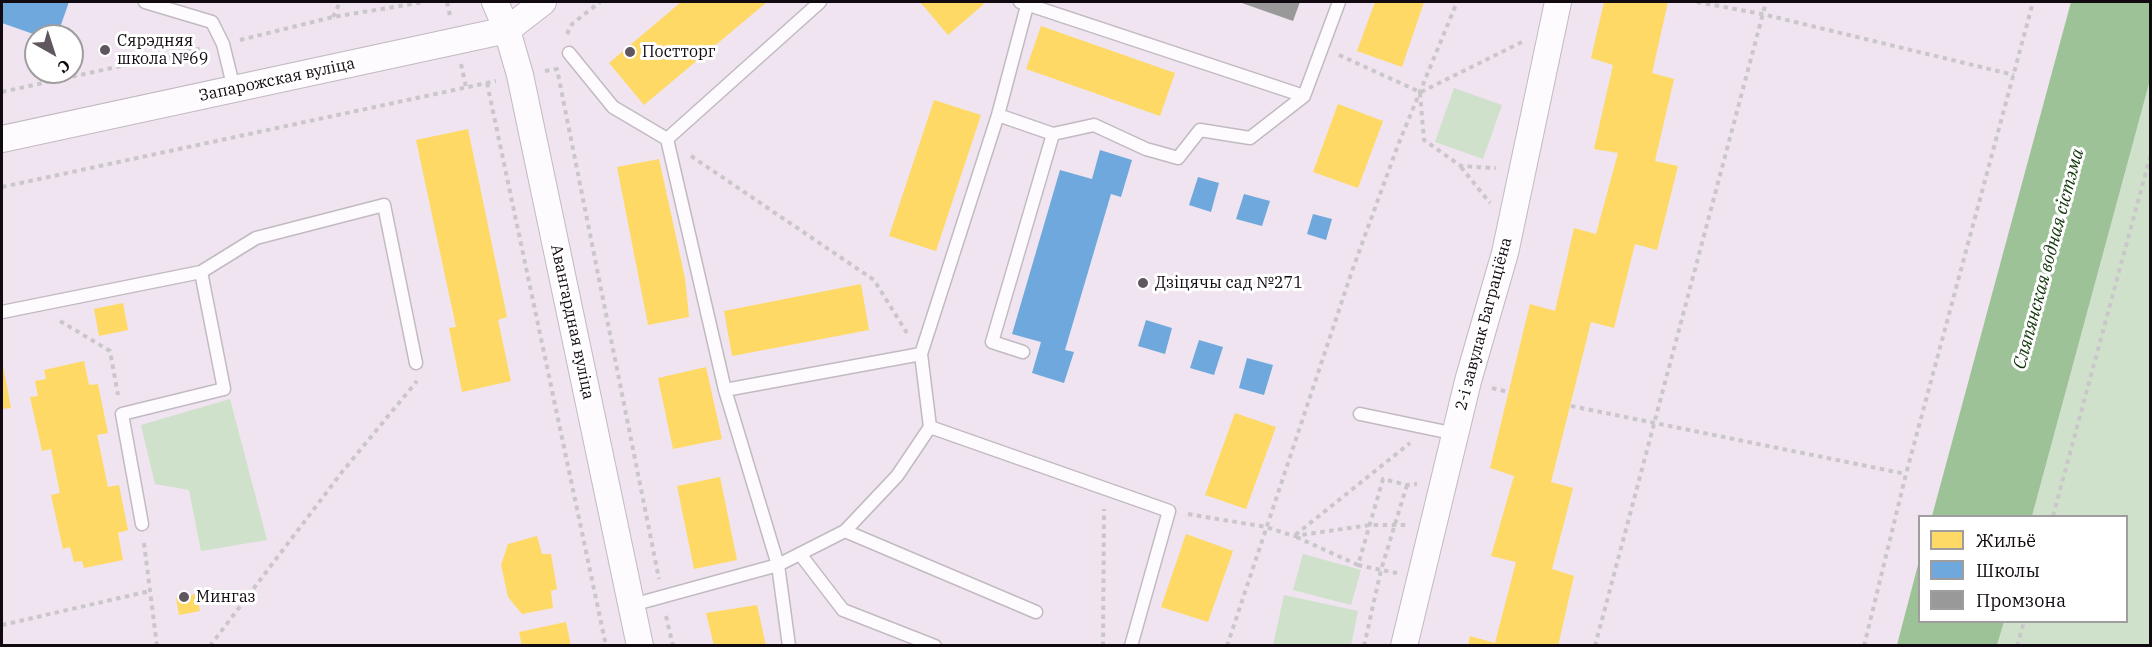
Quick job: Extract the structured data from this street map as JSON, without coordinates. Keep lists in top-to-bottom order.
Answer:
{
  "streets": {
    "street": ["Запарожская вуліца", "Авангардная вуліца", "2-і завулак Баграціёна"]
  },
  "crossings": [
    ["Запарожская вуліца", "Авангардная вуліца"]
  ],
  "water": ["Сляпянская водная сістэма"],
  "places": [
    "Сярэдняя школа №69",
    "Постторг",
    "Дзіцячы сад №271",
    "Мингаз"
  ],
  "legend": ["Жильё", "Школы", "Промзона"],
  "north": "bottom right"
}
